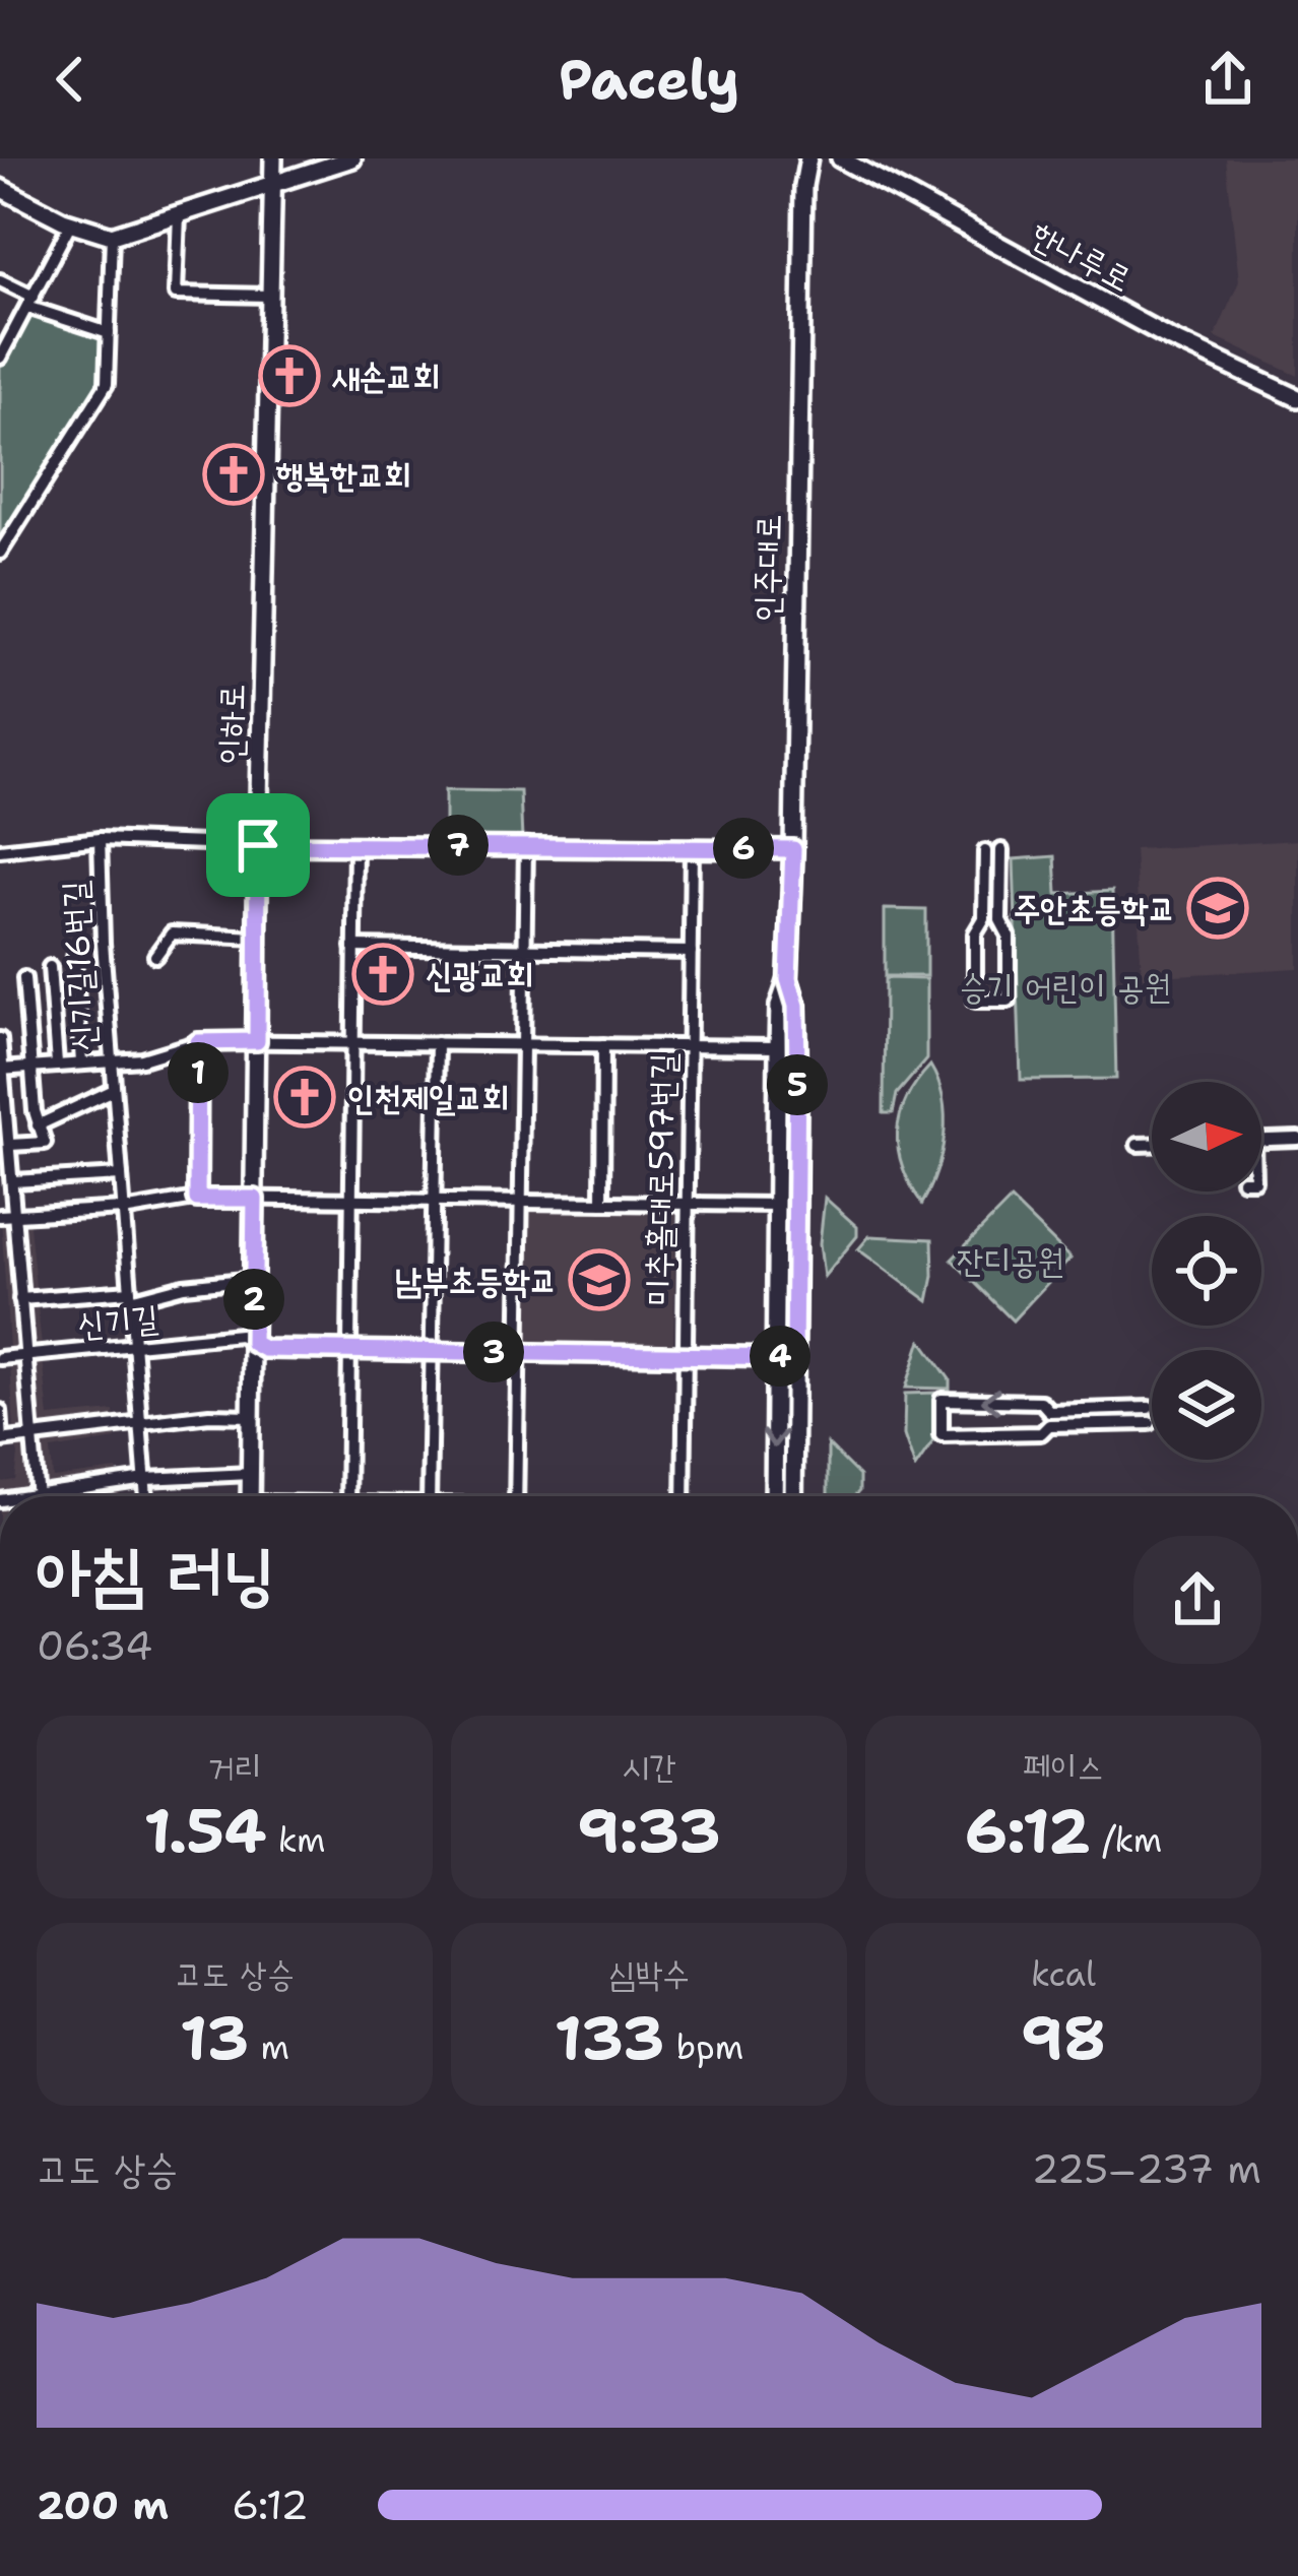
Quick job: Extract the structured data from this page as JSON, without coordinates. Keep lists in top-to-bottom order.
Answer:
{
  "streets": {
    "main road": ["한나루로", "인주대로", "인하로"],
    "street": ["신기길16번길", "미추홀대로597번길", "신기길"]
  },
  "crossings": [
    ["인주대로", "신기길"],
    ["인하로", "신기길"],
    ["신기길16번길", "신기길"],
    ["미추홀대로597번길", "신기길"]
  ],
  "parks": ["승기 어린이 공원", "잔디공원"],
  "places": {
    "church": [
      "새손교회",
      "행복한교회",
      "신광교회",
      "인천제일교회"
    ],
    "school or university": ["주안초등학교", "남부초등학교"]
  },
  "north": "right",
  "page": {
    "header": "Pacely",
    "pins": [
      "7",
      "6",
      "1",
      "5",
      "2",
      "3",
      "4"
    ],
    "heading": ["아침 러닝", "06:34"],
    "stats": [
      ["거리", "1.54 km"],
      ["시간", "9:33"],
      ["페이스", "6:12 /km"],
      ["고도 상승", "13 m"],
      ["심박수", "133 bpm"],
      ["kcal", "98"]
    ],
    "chart": ["고도 상승", "225–237 m"],
    "list": [
      {
        "name": "200 m",
        "note": "6:12"
      }
    ]
  }
}
